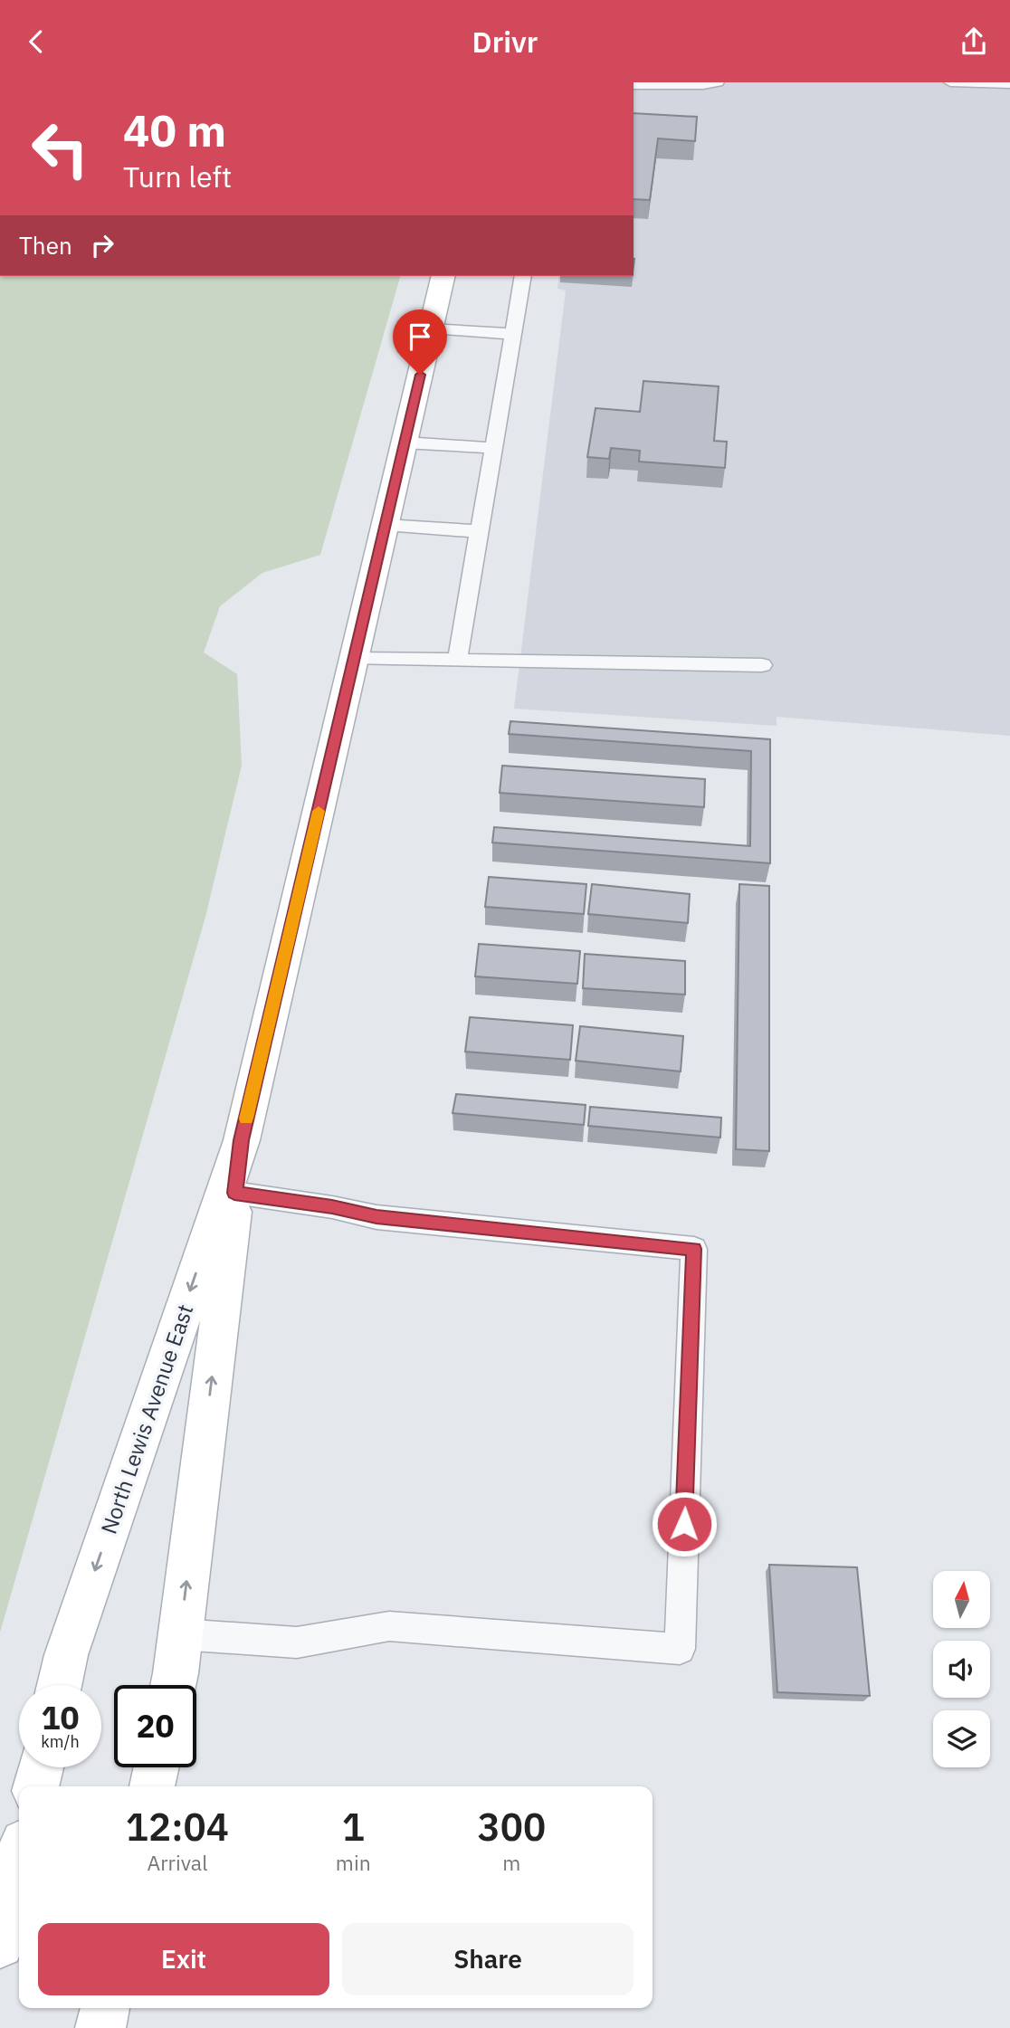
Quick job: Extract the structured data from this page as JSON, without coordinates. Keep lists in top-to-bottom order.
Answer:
{
  "streets": {
    "main road": ["North Lewis Avenue East"]
  },
  "north": "top",
  "page": {
    "header": "Drivr",
    "turn": ["40 m", "Turn left"],
    "then": "Then",
    "speed": "10 km/h",
    "limit": "20",
    "eta": [
      "12:04",
      "Arrival",
      "1",
      "min",
      "300",
      "m"
    ],
    "buttons": ["Exit", "Share"]
  }
}
